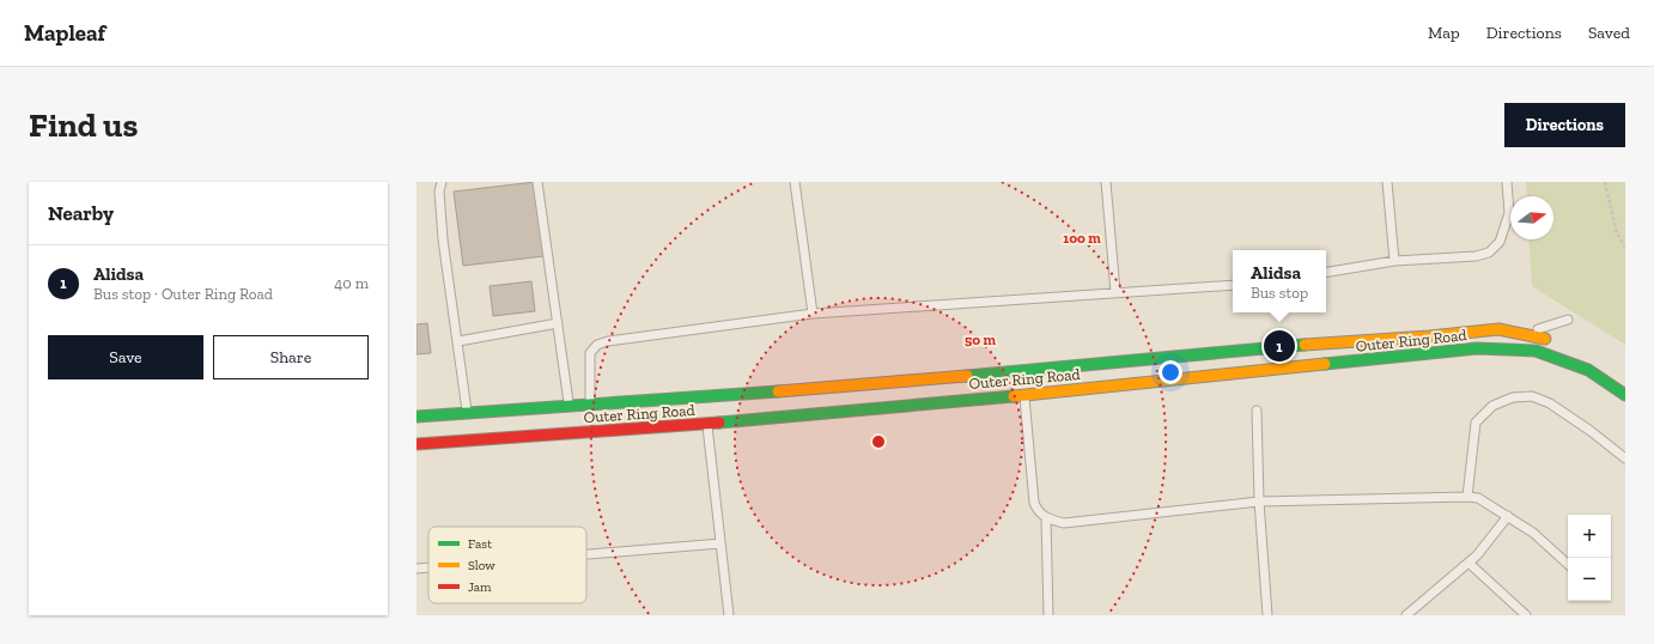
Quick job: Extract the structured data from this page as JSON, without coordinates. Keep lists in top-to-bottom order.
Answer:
{
  "streets": {
    "highway": ["Outer Ring Road"]
  },
  "legend": ["Fast", "Slow", "Jam"],
  "north": "right",
  "page": {
    "header": "Mapleaf",
    "nav": ["Map", "Directions", "Saved"],
    "buttons": [
      "Directions",
      ["Save", "Share"]
    ],
    "title": "Find us",
    "heading": "Nearby",
    "list": [
      {
        "mark": "1",
        "name": "Alidsa",
        "note": "Bus stop · Outer Ring Road",
        "value": "40 m"
      }
    ],
    "popup": ["Alidsa", "Bus stop"],
    "pins": "1",
    "map_buttons": ["+", "−"]
  },
  "rings": ["100 m", "50 m"]
}
